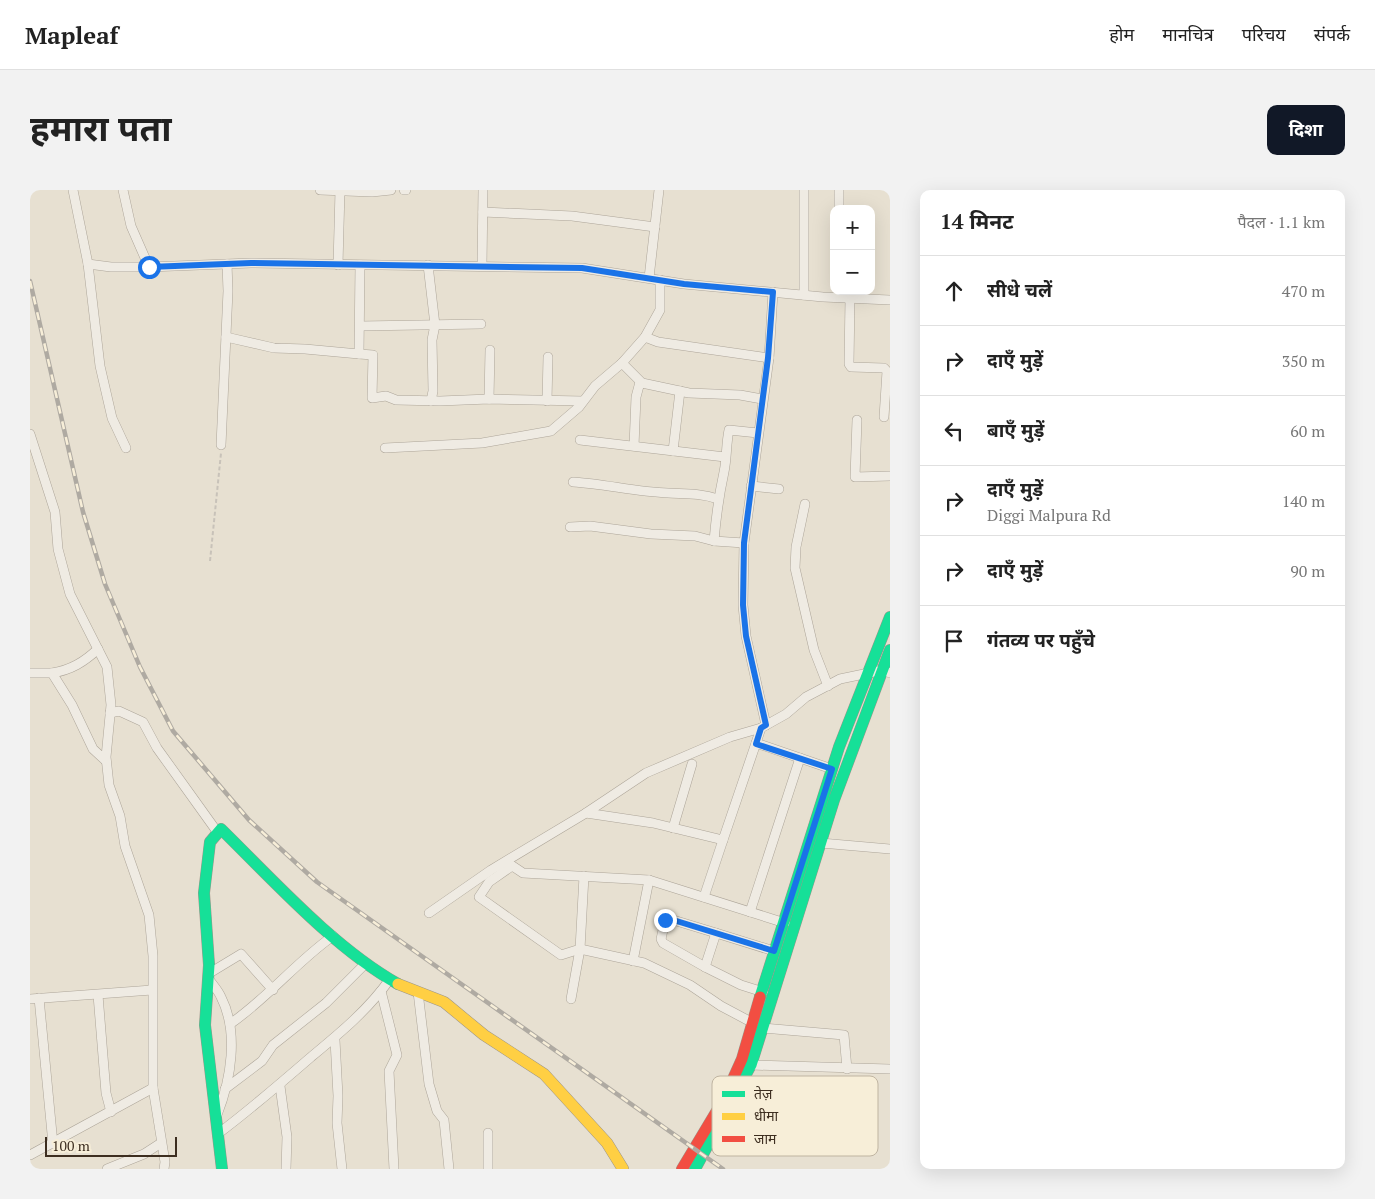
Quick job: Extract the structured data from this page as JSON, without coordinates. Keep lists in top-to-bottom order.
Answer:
{
  "legend": ["तेज़", "धीमा", "जाम"],
  "scale_bar": "100 m",
  "page": {
    "header": "Mapleaf",
    "nav": [
      "होम",
      "मानचित्र",
      "परिचय",
      "संपर्क"
    ],
    "title": "हमारा पता",
    "buttons": "दिशा",
    "heading": ["14 मिनट", "पैदल · 1.1 km"],
    "map_buttons": ["+", "−"],
    "list": [
      ["सीधे चलें", "470 m"],
      ["दाएँ मुड़ें", "350 m"],
      ["बाएँ मुड़ें", "60 m"],
      ["दाएँ मुड़ें", "Diggi Malpura Rd", "140 m"],
      ["दाएँ मुड़ें", "90 m"],
      "गंतव्य पर पहुँचे"
    ],
    "scale": "100 m"
  }
}
